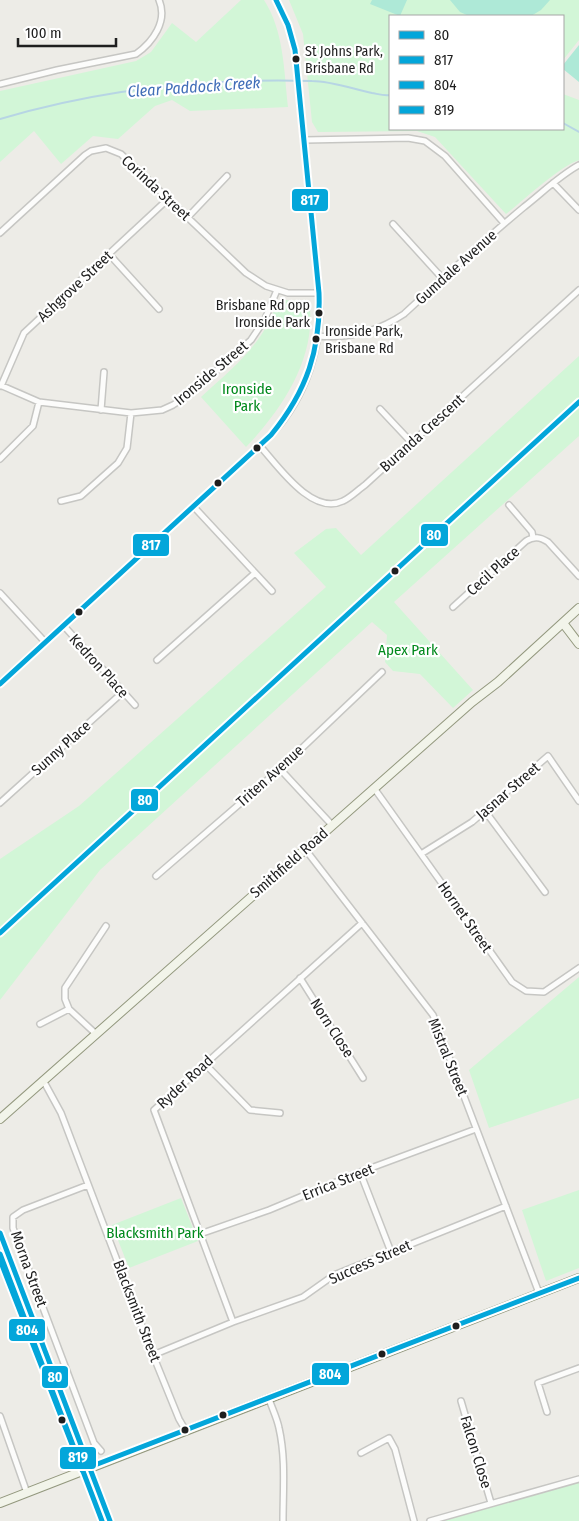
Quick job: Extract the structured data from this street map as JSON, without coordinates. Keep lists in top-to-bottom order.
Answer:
{
  "streets": {
    "main road": ["Smithfield Road"],
    "street": [
      "Corinda Street",
      "Gumdale Avenue",
      "Ashgrove Street",
      "Ironside Street",
      "Buranda Crescent",
      "Cecil Place",
      "Kedron Place",
      "Sunny Place",
      "Triten Avenue",
      "Jasnar Street",
      "Hornet Street",
      "Norn Close",
      "Mistral Street",
      "Ryder Road",
      "Errica Street",
      "Success Street",
      "Morna Street",
      "Blacksmith Street",
      "Falcon Close"
    ]
  },
  "crossings": [
    ["Corinda Street", "Ashgrove Street"],
    ["Corinda Street", "Ironside Street"],
    ["Ashgrove Street", "Ironside Street"],
    ["Kedron Place", "Sunny Place"],
    ["Jasnar Street", "Hornet Street"],
    ["Smithfield Road", "Hornet Street"],
    ["Smithfield Road", "Mistral Street"],
    ["Smithfield Road", "Blacksmith Street"],
    ["Norn Close", "Ryder Road"],
    ["Mistral Street", "Ryder Road"],
    ["Mistral Street", "Errica Street"],
    ["Mistral Street", "Success Street"],
    ["Ryder Road", "Errica Street"],
    ["Ryder Road", "Success Street"],
    ["Success Street", "Blacksmith Street"],
    ["Morna Street", "Blacksmith Street"]
  ],
  "water": ["Clear Paddock Creek"],
  "parks": ["Ironside Park", "Apex Park", "Blacksmith Park"],
  "places": ["St Johns Park, Brisbane Rd", "Brisbane Rd opp Ironside Park", "Ironside Park, Brisbane Rd"],
  "lines": [
    "transit line 817",
    "transit line 80",
    "transit line 819",
    "transit line 804"
  ],
  "legend": [
    "80",
    "817",
    "804",
    "819"
  ],
  "scale_bar": "100 m"
}
